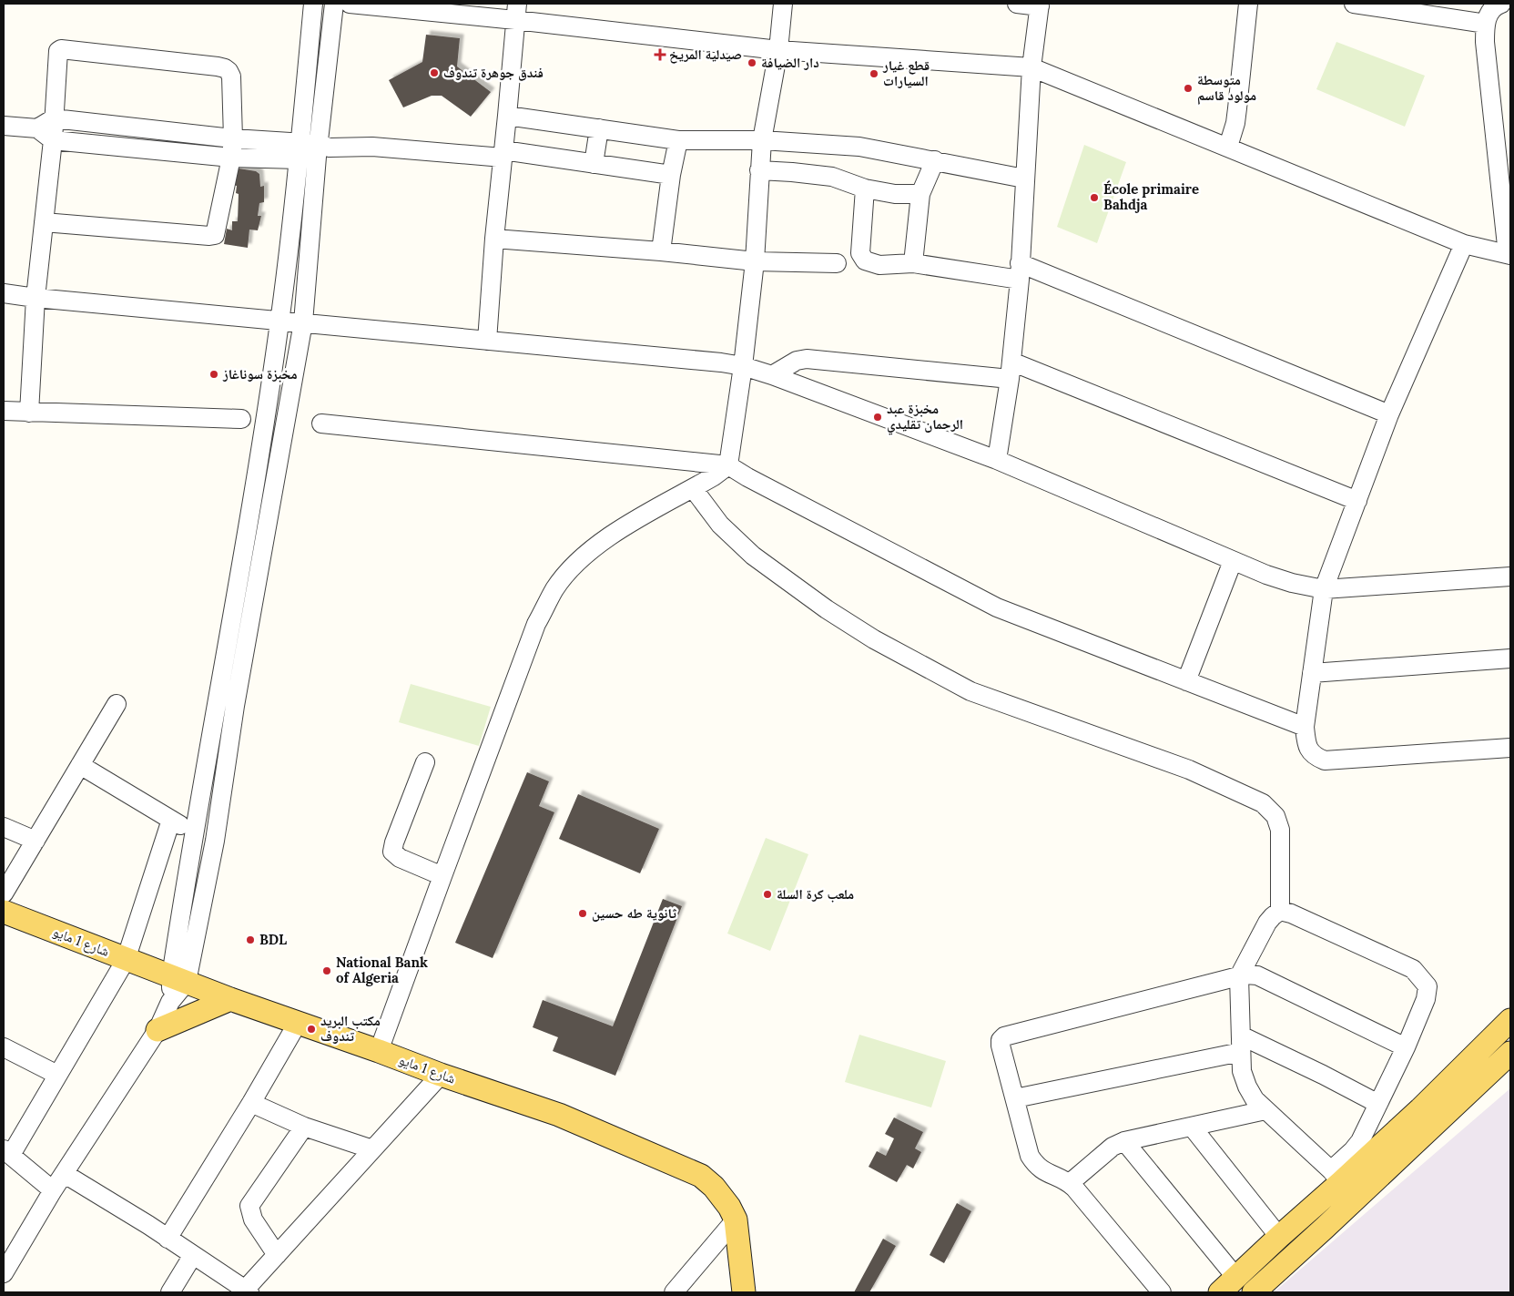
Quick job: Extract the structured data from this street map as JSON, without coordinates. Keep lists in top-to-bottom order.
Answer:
{
  "streets": {
    "main road": ["شارع 1 مايو"]
  },
  "places": {
    "health": ["صيدلية المريخ"],
    "other": [
      "دار الضيافة",
      "فندق جوهرة تندوف",
      "قطع غيار السيارات",
      "متوسطة مولود قاسم",
      "École primaire Bahdja",
      "مخبزة سوناغاز",
      "مخبزة عبد الرحمان تقليدي",
      "ملعب كرة السلة",
      "ثانوية طه حسين",
      "BDL",
      "National Bank of Algeria",
      "مكتب البريد تندوف"
    ]
  }
}
